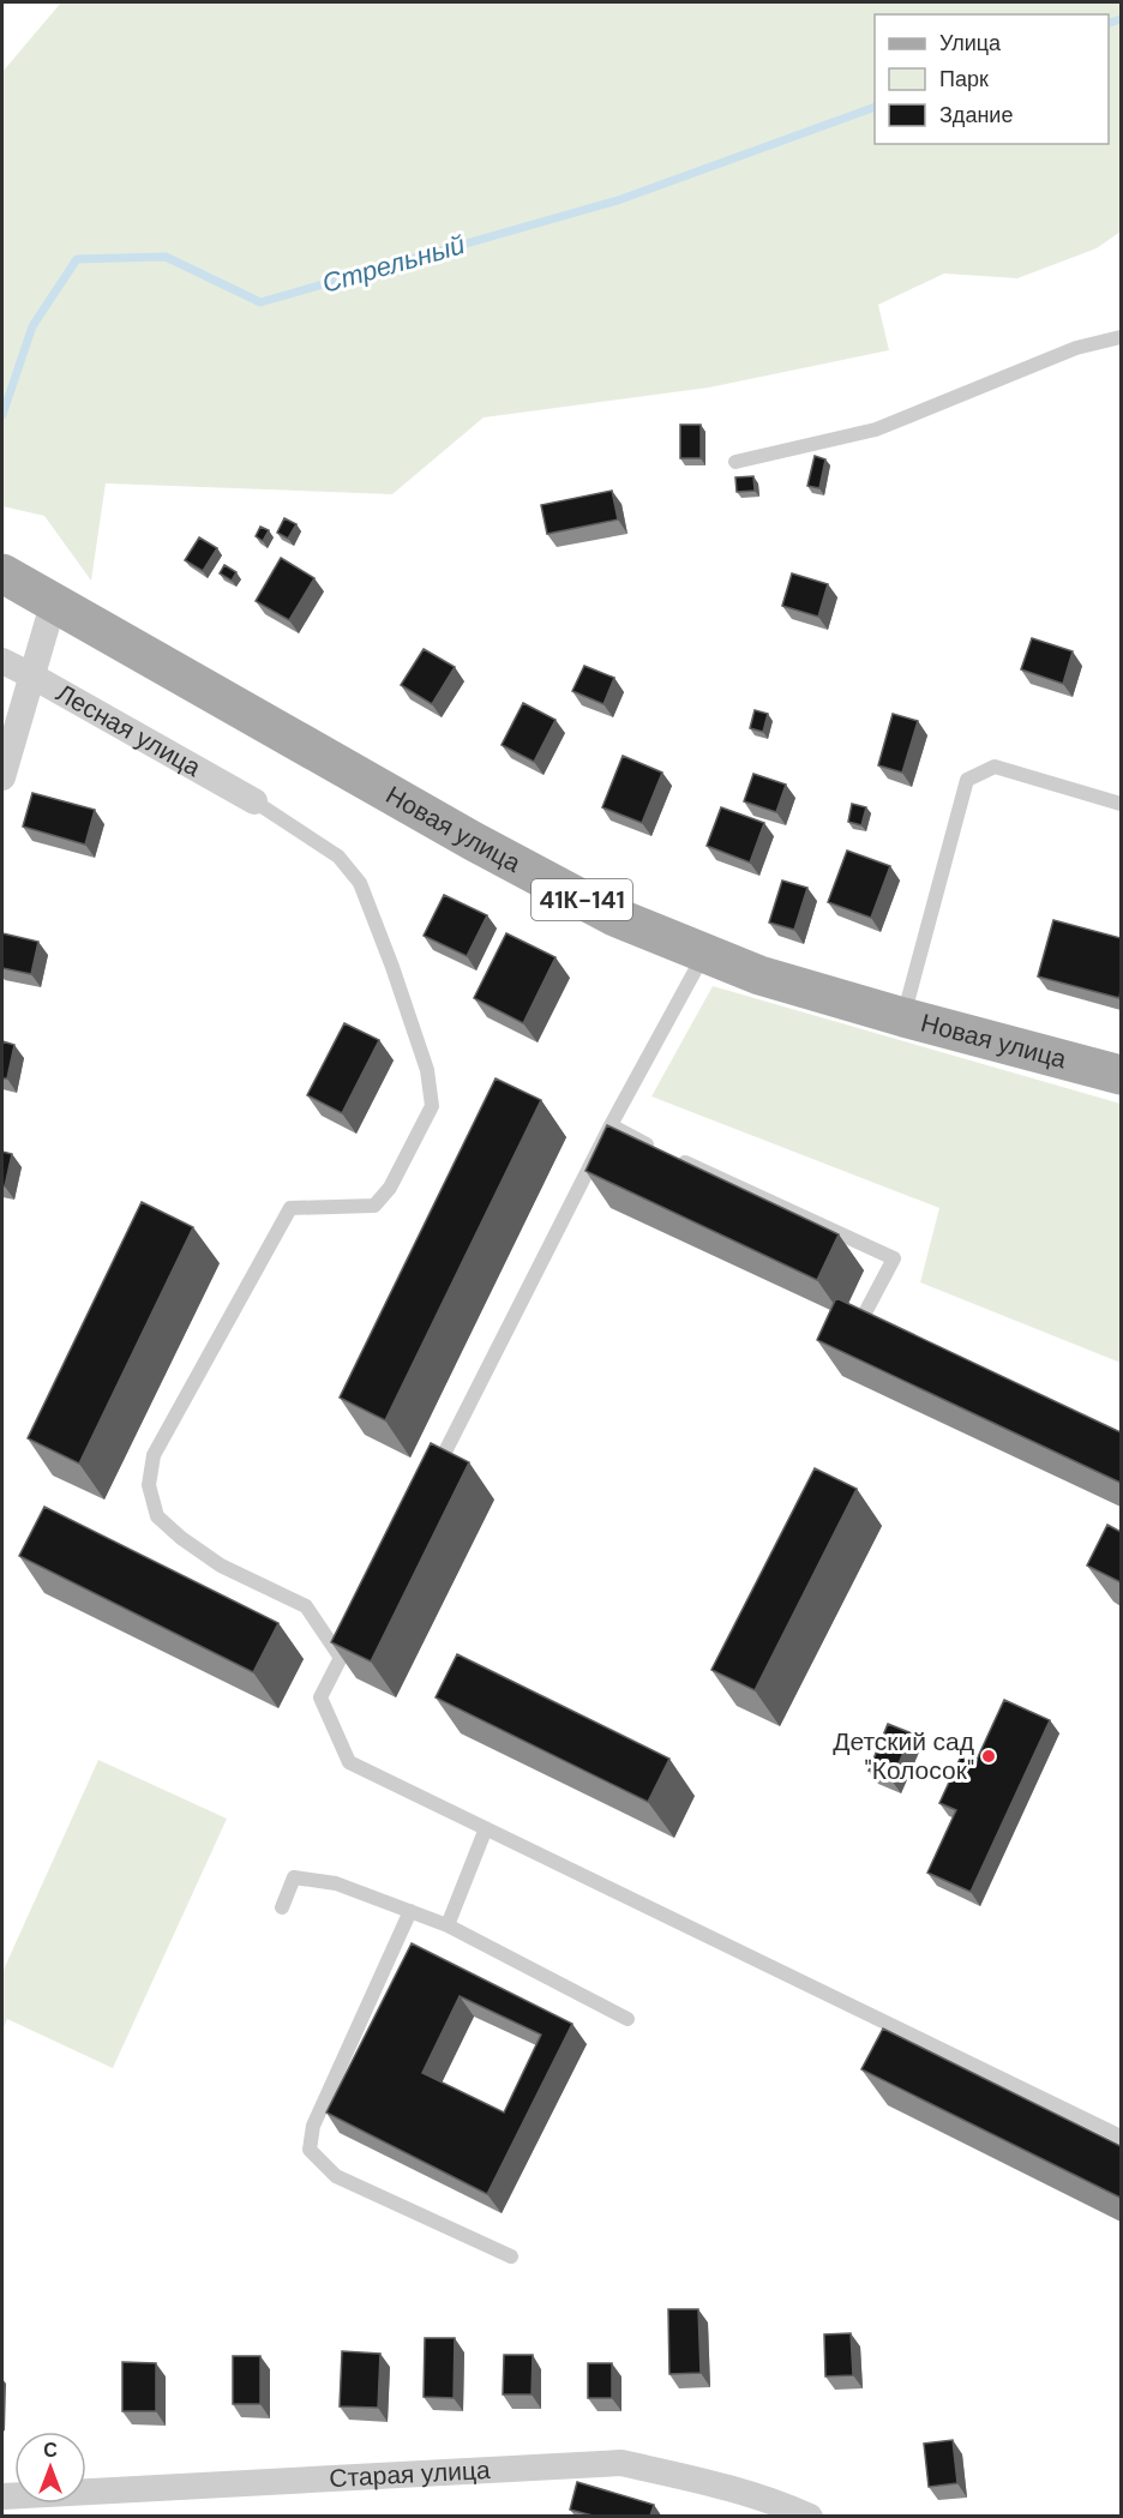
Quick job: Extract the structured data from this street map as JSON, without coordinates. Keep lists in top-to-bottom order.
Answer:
{
  "streets": {
    "main road": ["Новая улица", "41К-141"],
    "street": ["Лесная улица", "Старая улица"]
  },
  "water": ["Стрельный"],
  "places": ["Детский сад \"Колосок\""],
  "legend": ["Улица", "Парк", "Здание"],
  "north": "top"
}
